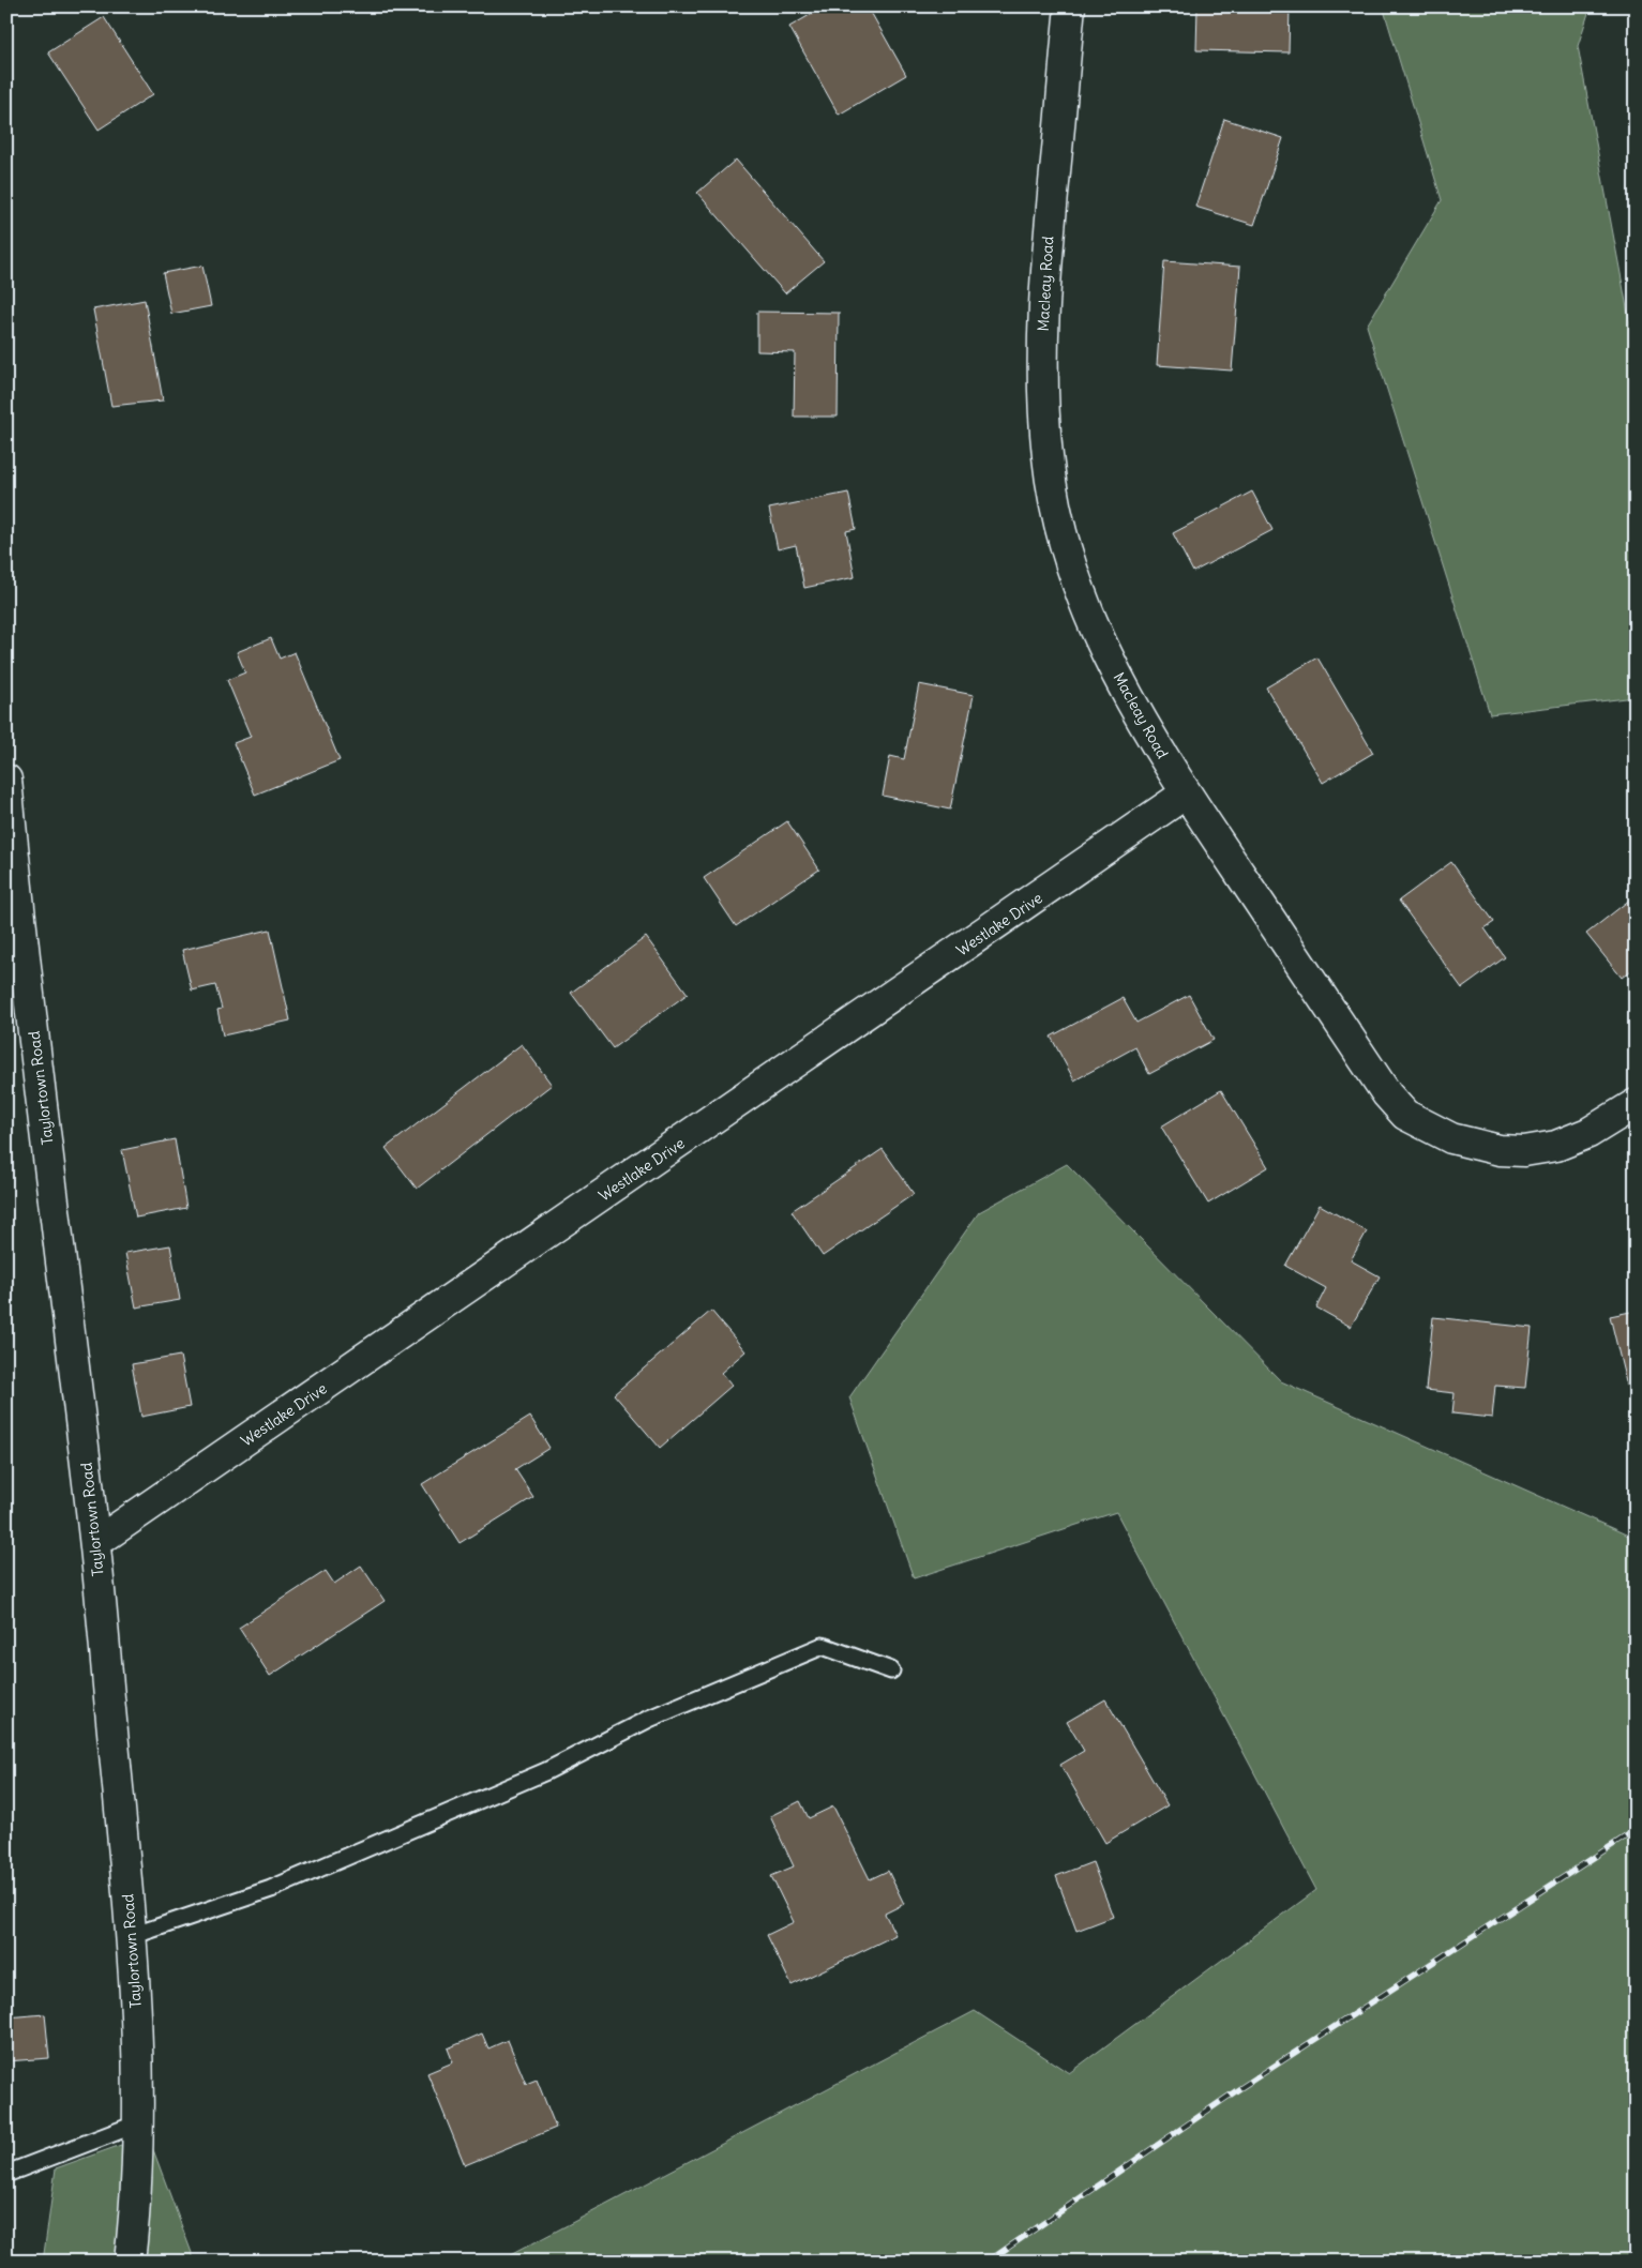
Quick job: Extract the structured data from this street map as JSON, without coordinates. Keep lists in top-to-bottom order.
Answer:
{
  "streets": {
    "street": ["Macleay Road", "Westlake Drive", "Taylortown Road"]
  },
  "crossings": [
    ["Macleay Road", "Westlake Drive"],
    ["Westlake Drive", "Taylortown Road"]
  ]
}
